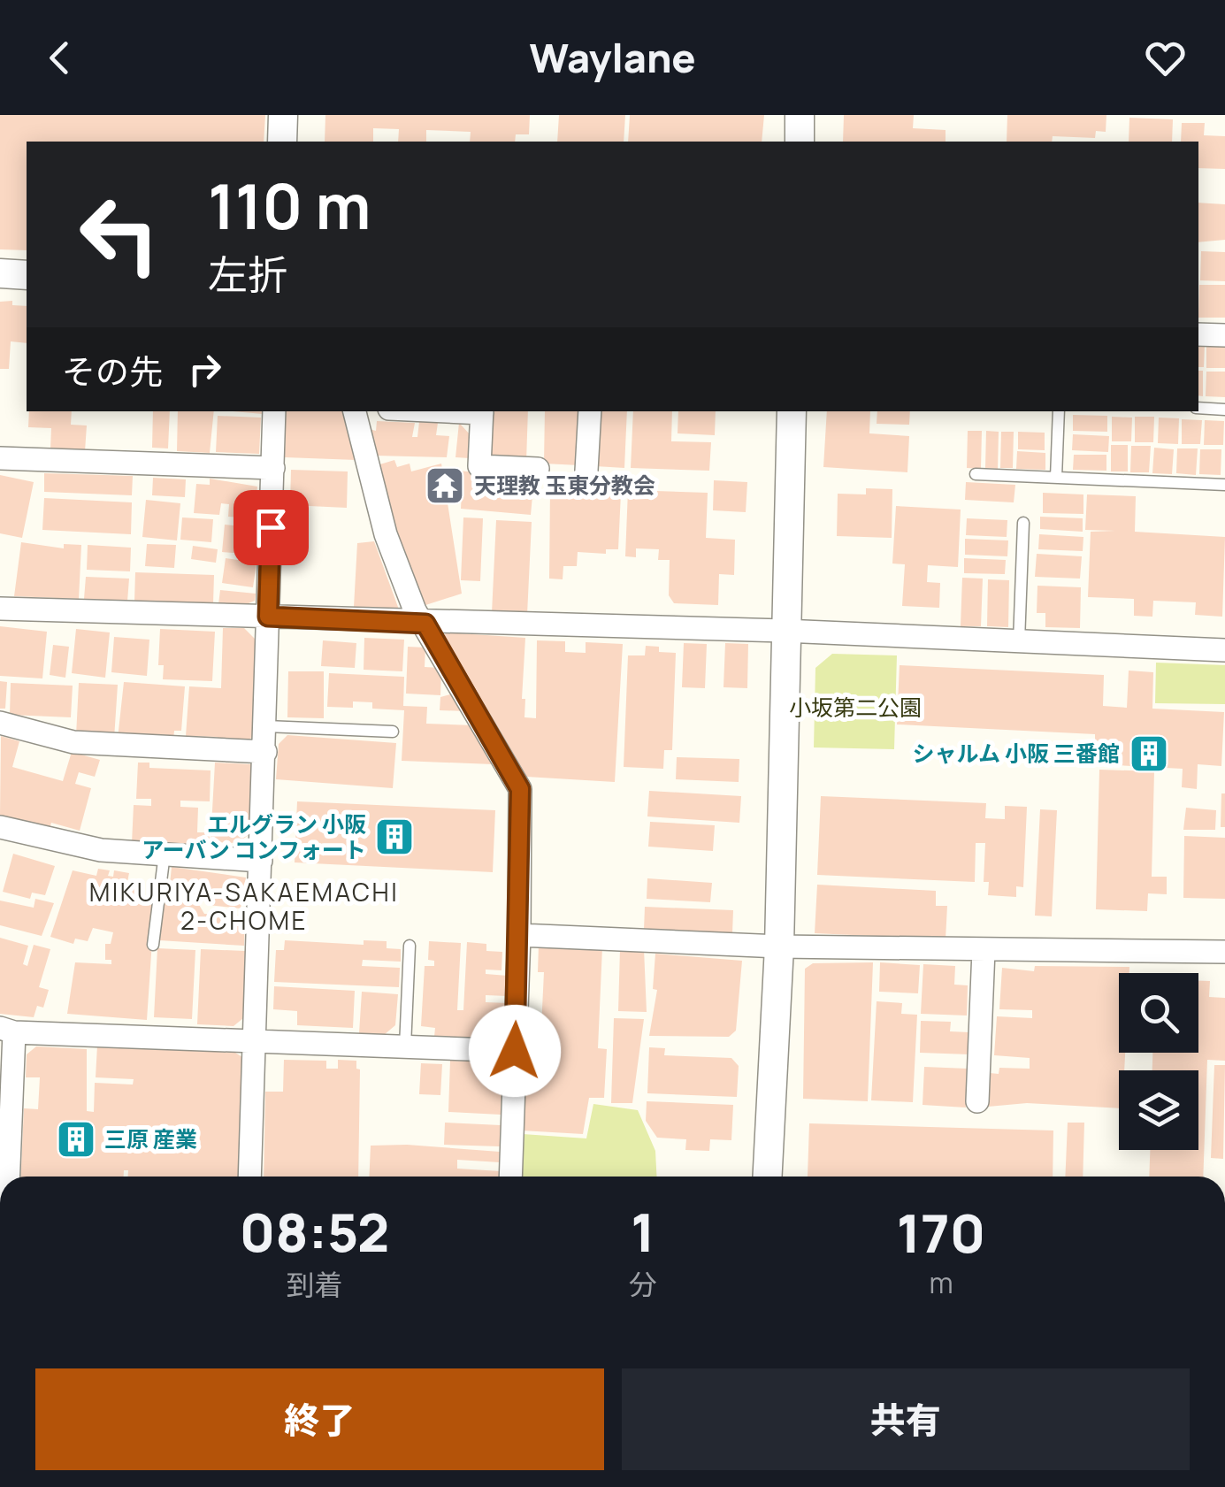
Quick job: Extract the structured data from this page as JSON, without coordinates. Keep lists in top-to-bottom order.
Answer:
{
  "districts": ["MIKURIYA-SAKAEMACHI 2-CHOME"],
  "parks": ["小坂第二公園"],
  "places": {
    "temple": ["天理教 玉東分教会"],
    "building": ["シャルム 小阪 三番館", "エルグラン 小阪 アーバン コンフォート", "三原 産業"]
  },
  "page": {
    "header": "Waylane",
    "turn": ["110 m", "左折"],
    "then": "その先",
    "eta": [
      "08:52",
      "到着",
      "1",
      "分",
      "170",
      "m"
    ],
    "buttons": ["終了", "共有"]
  }
}
